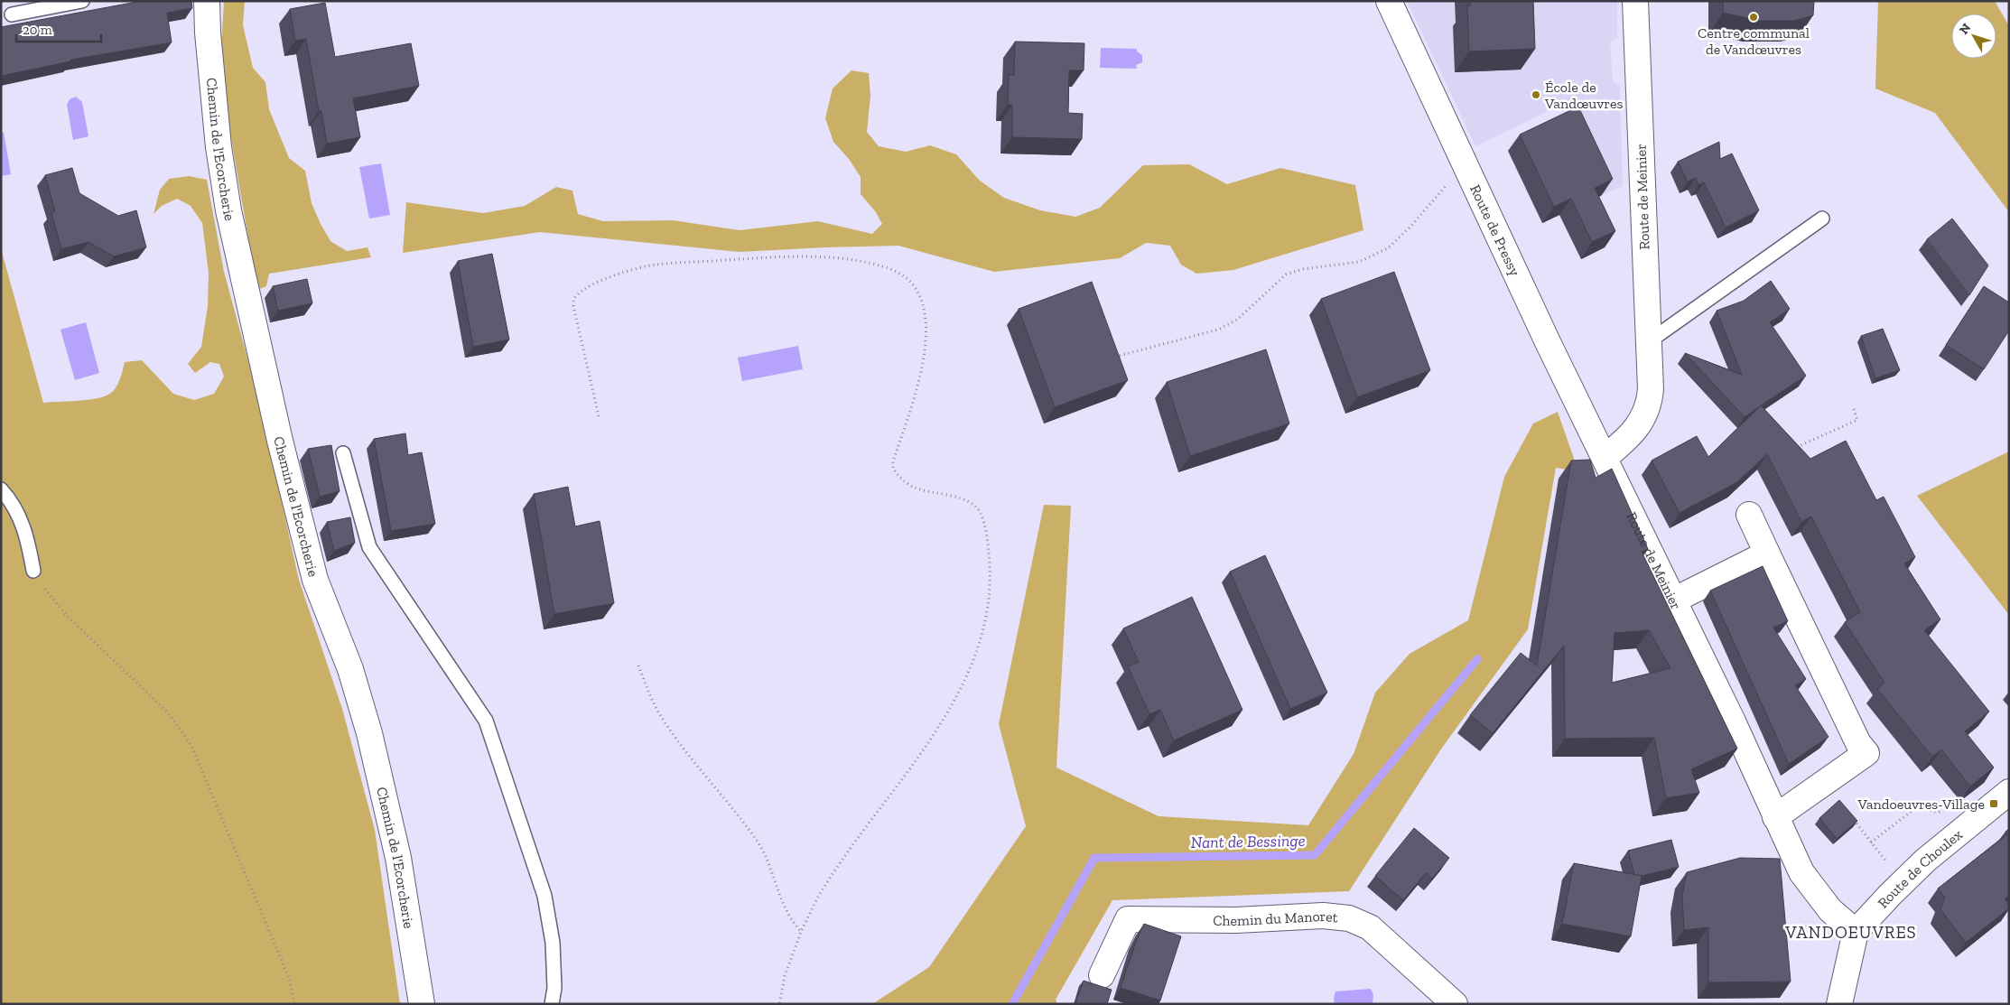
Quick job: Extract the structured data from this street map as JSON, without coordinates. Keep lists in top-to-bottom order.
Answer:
{
  "streets": {
    "street": [
      "Chemin de l'Ecorcherie",
      "Route de Meinier",
      "Route de Pressy",
      "Route de Choulex",
      "Chemin du Manoret"
    ]
  },
  "crossings": [
    ["Route de Meinier", "Route de Pressy"],
    ["Route de Meinier", "Route de Choulex"]
  ],
  "districts": ["VANDOEUVRES"],
  "water": ["Nant de Bessinge"],
  "places": {
    "other": ["Centre communal de Vandœuvres", "École de Vandœuvres"],
    "transit": ["Vandoeuvres-Village"]
  },
  "scale_bar": "20 m",
  "north": "top left"
}
